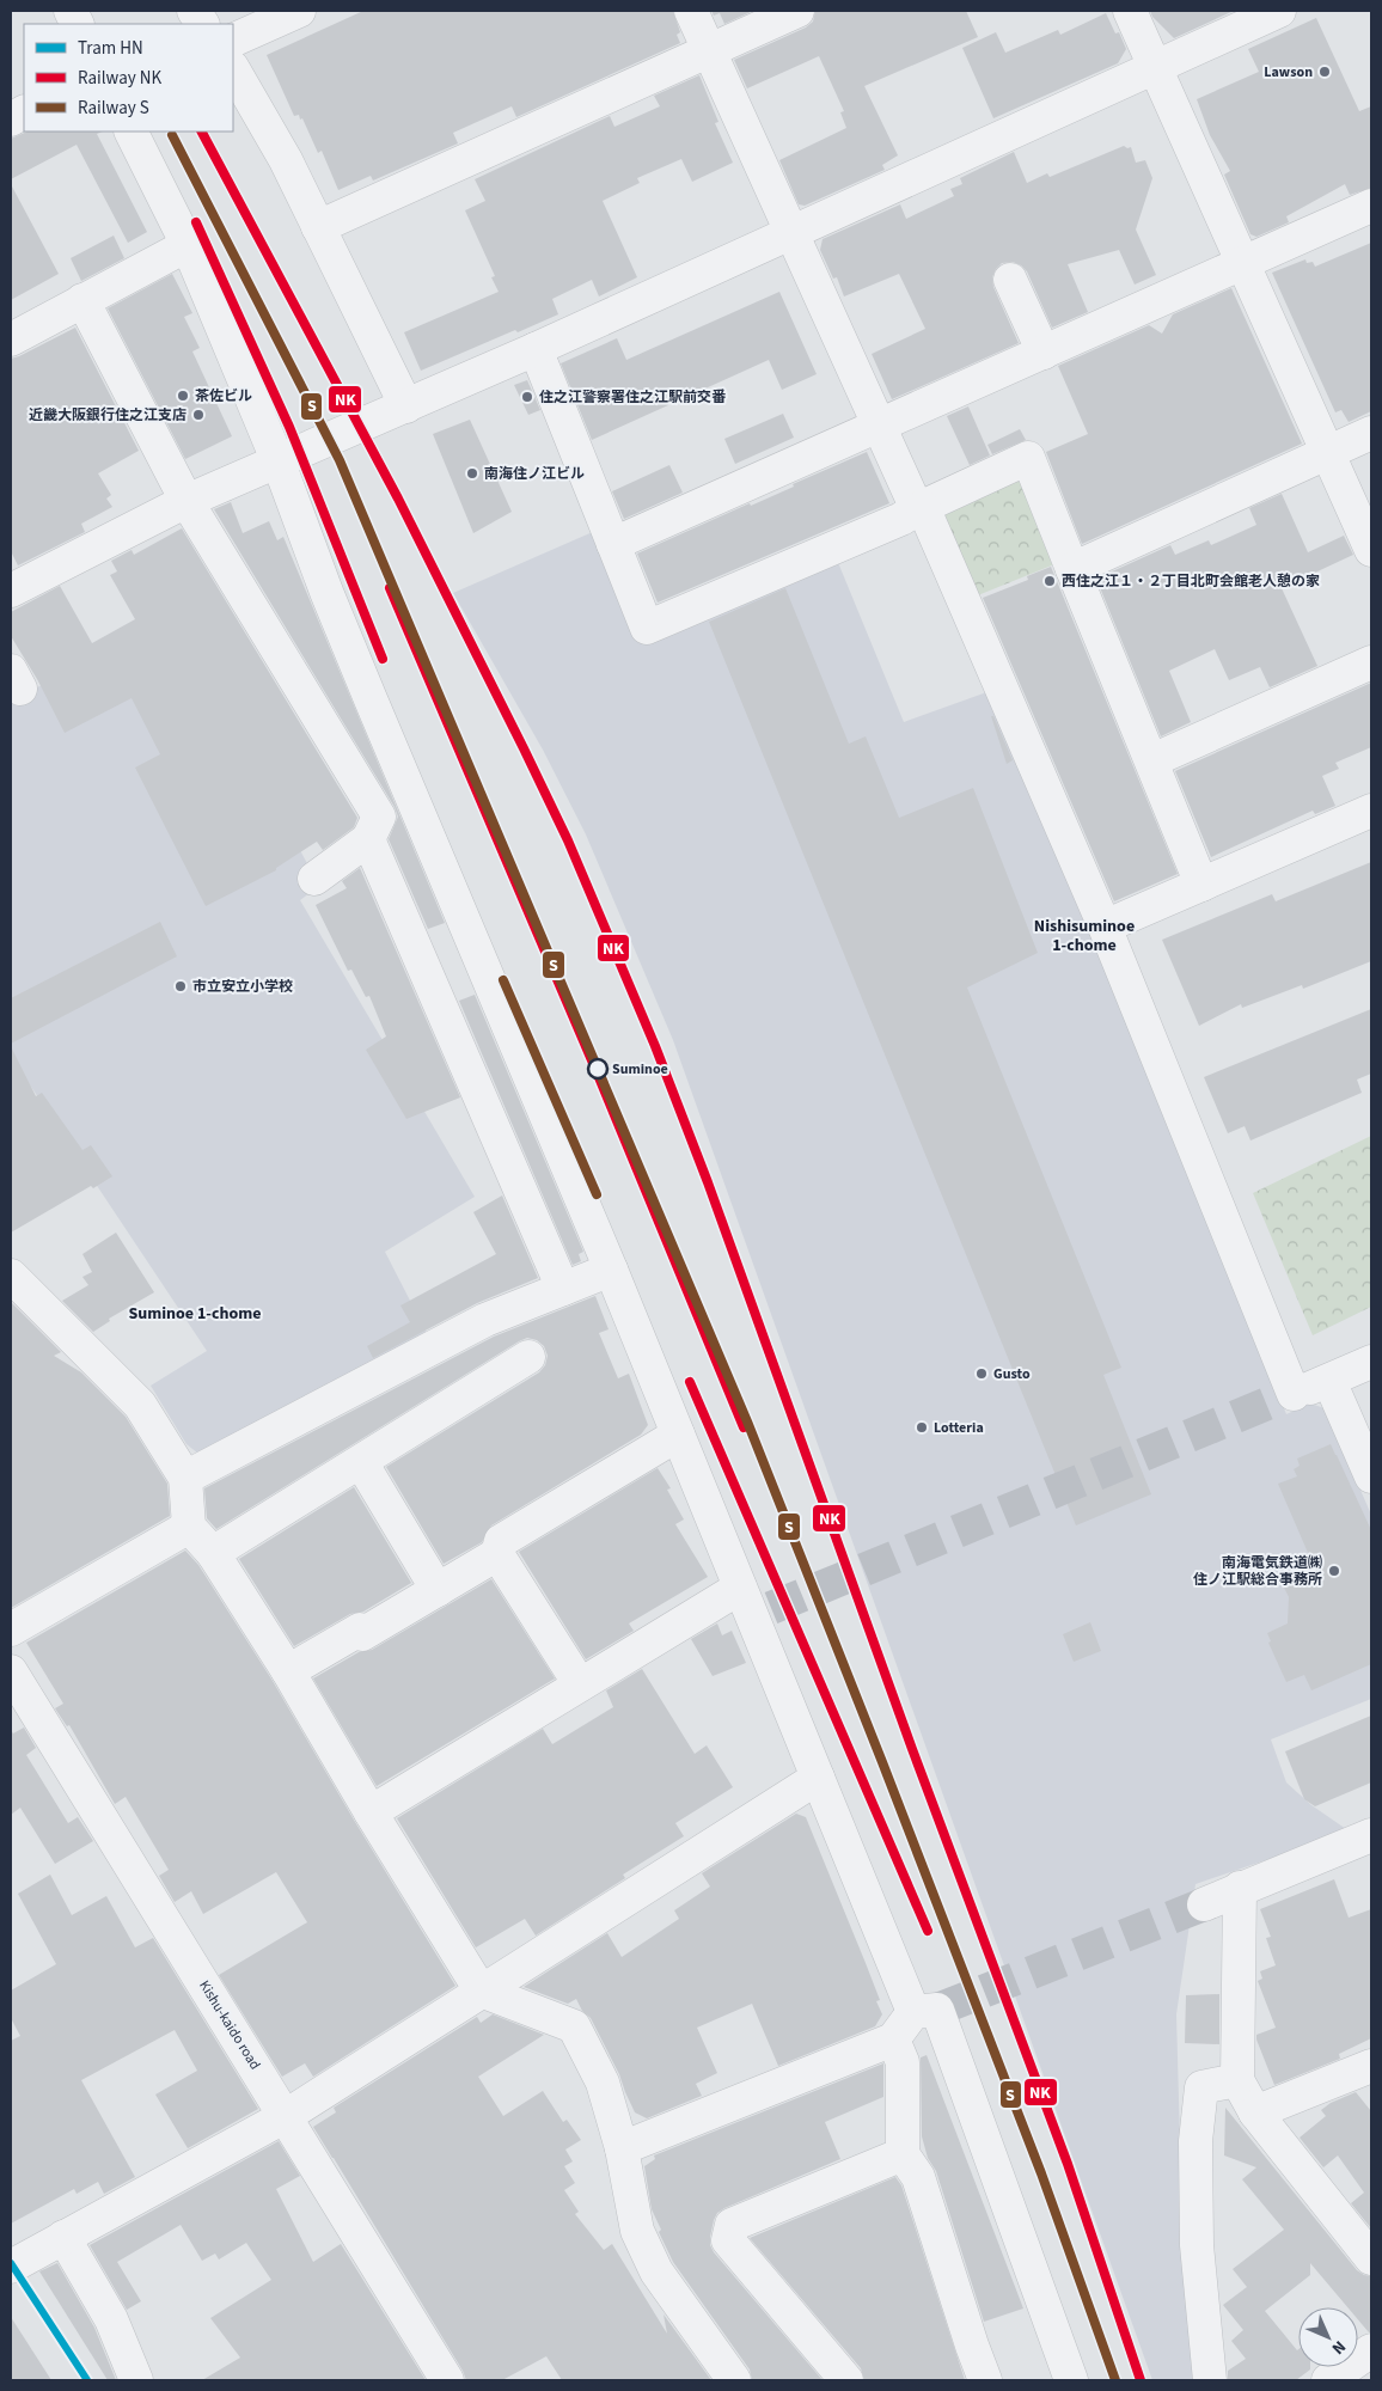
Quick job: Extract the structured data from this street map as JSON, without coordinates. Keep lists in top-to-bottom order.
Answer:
{
  "streets": {
    "street": ["Kishu-kaido road"]
  },
  "districts": ["Nishisuminoe 1-chome", "Suminoe 1-chome"],
  "places": [
    "Lawson",
    "茶佐ビル",
    "住之江警察署住之江駅前交番",
    "近畿大阪銀行住之江支店",
    "南海住ノ江ビル",
    "西住之江１・２丁目北町会館老人憩の家",
    "市立安立小学校",
    "Suminoe",
    "Gusto",
    "Lotteria",
    "南海電気鉄道㈱ 住ノ江駅総合事務所"
  ],
  "lines": ["rail line NK", "rail line S", "tram line HN"],
  "legend": ["Tram HN", "Railway NK", "Railway S"],
  "north": "bottom right"
}
